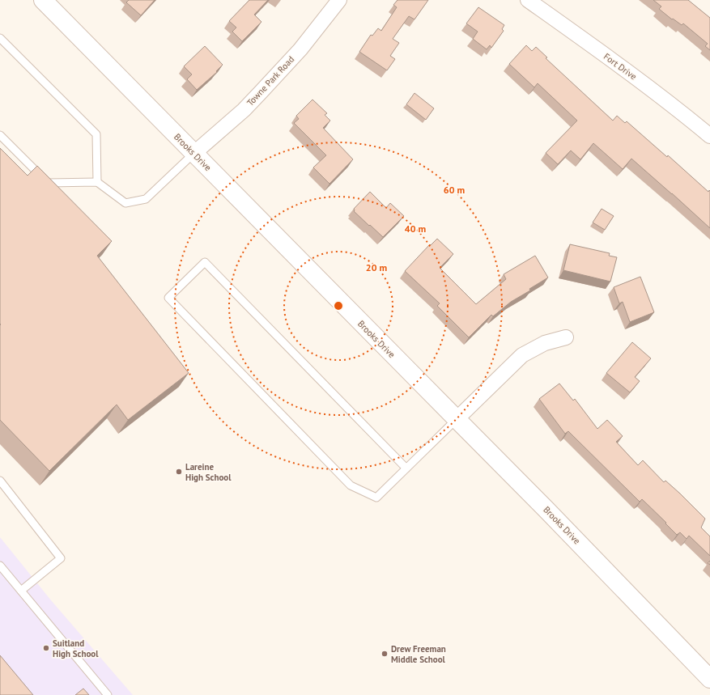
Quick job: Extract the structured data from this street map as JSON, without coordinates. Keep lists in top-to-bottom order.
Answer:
{
  "streets": {
    "street": ["Fort Drive", "Towne Park Road", "Brooks Drive"]
  },
  "crossings": [
    ["Towne Park Road", "Brooks Drive"]
  ],
  "places": ["Lareine High School", "Suitland High School", "Drew Freeman Middle School"],
  "rings": ["60 m", "40 m", "20 m"]
}
